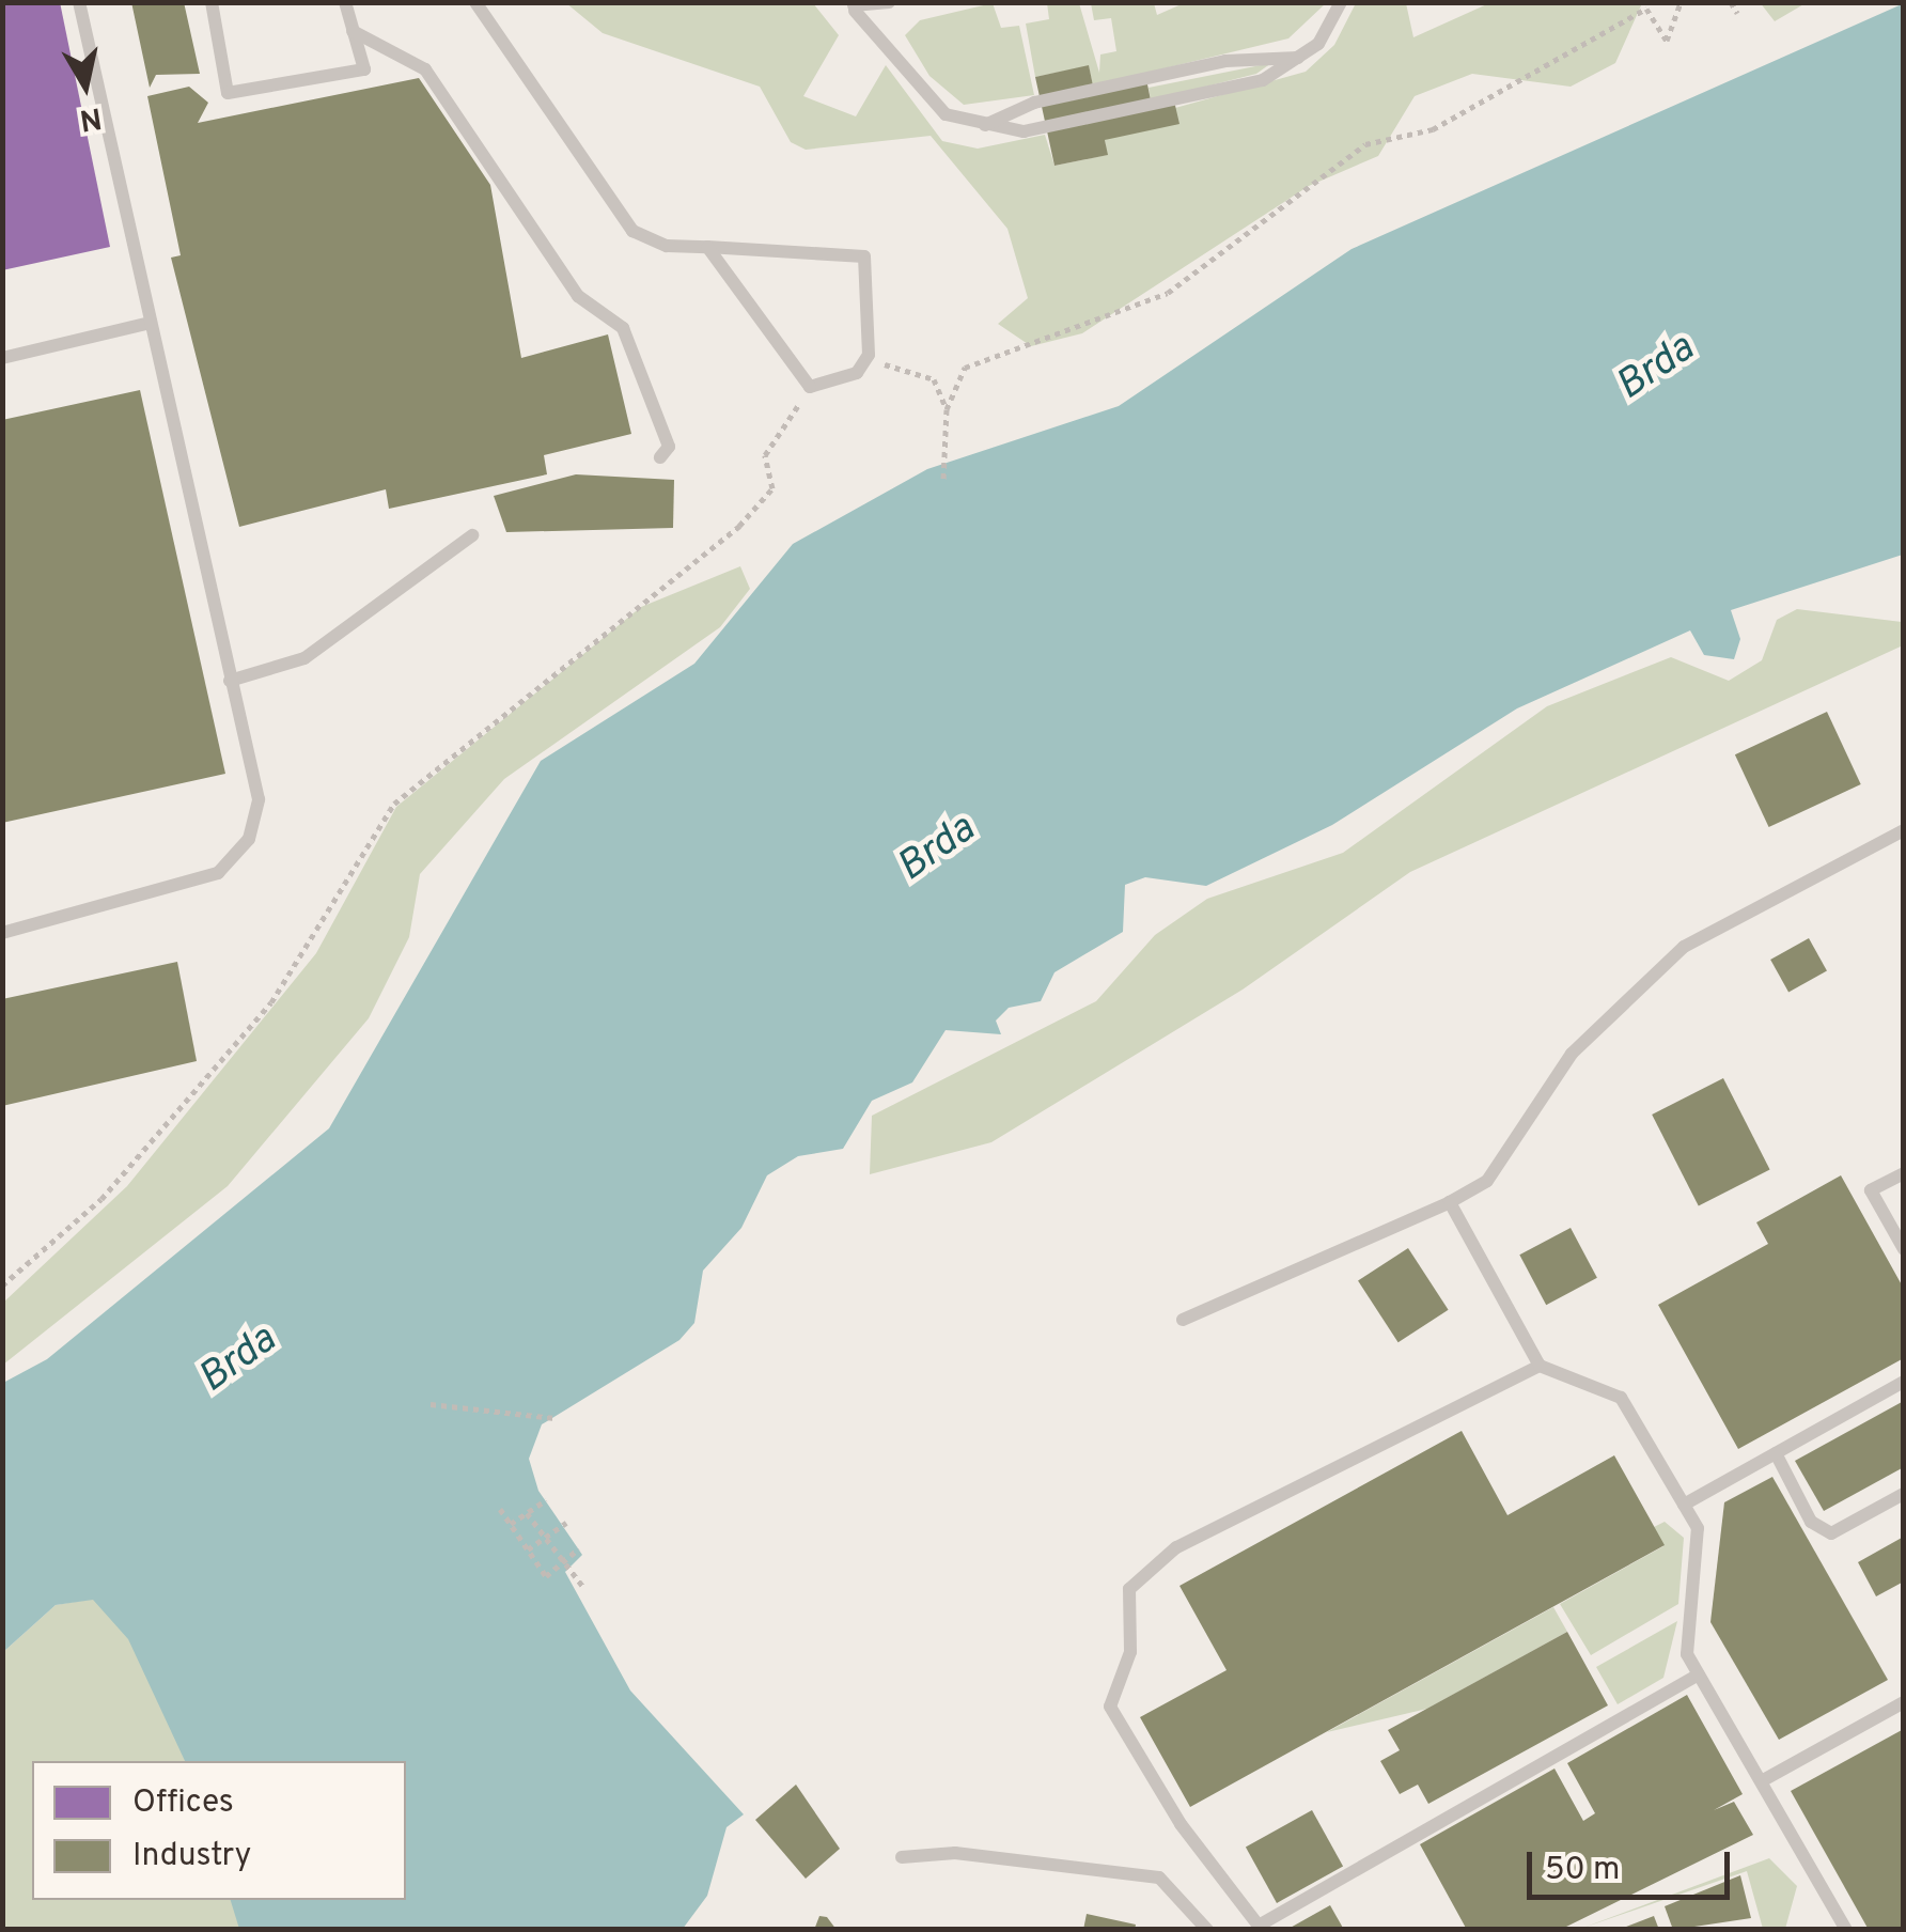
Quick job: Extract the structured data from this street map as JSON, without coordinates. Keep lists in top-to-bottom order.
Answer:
{
  "water": ["Brda"],
  "legend": ["Offices", "Industry"],
  "scale_bar": "50 m",
  "north": "bottom"
}
